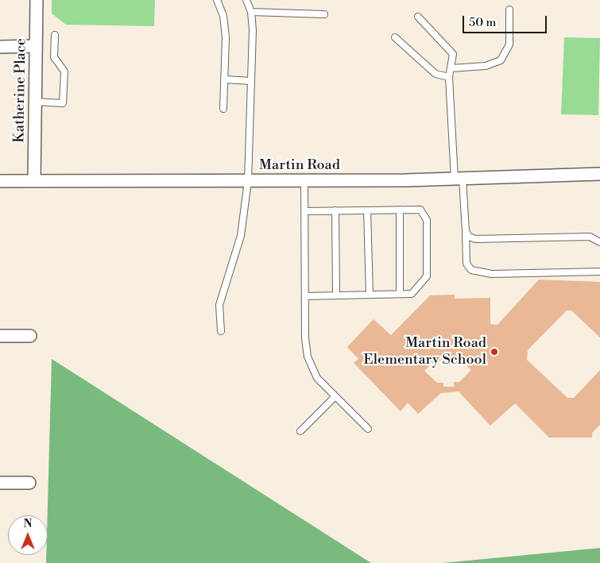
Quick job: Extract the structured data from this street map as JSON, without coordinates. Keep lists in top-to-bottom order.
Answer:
{
  "streets": {
    "street": ["Katherine Place", "Martin Road"]
  },
  "crossings": [
    ["Katherine Place", "Martin Road"]
  ],
  "places": ["Martin Road Elementary School"],
  "scale_bar": "50 m",
  "north": "top"
}
